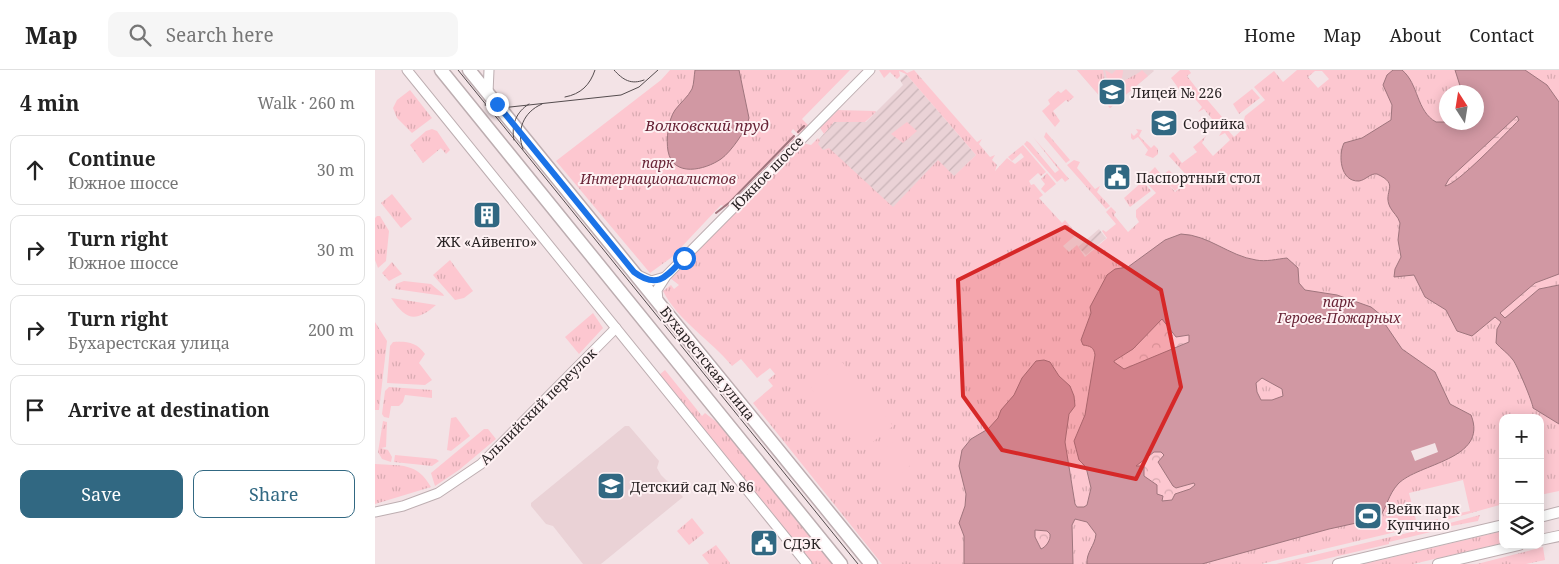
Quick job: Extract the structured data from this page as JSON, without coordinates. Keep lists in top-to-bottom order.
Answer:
{
  "streets": {
    "main road": ["Бухарестская улица"],
    "street": ["Южное шоссе", "Альпийский переулок"]
  },
  "crossings": [
    ["Южное шоссе", "Бухарестская улица"]
  ],
  "water": ["Волковский пруд"],
  "parks": ["парк Интернационалистов", "парк Героев-Пожарных"],
  "places": {
    "school or university": ["Лицей № 226", "Софийка", "Детский сад № 86"],
    "public building": ["Паспортный стол", "СДЭК"],
    "building": ["ЖК «Айвенго»"],
    "sports": ["Вейк парк Купчино"]
  },
  "north": "top",
  "page": {
    "header": "Map",
    "search": "Search here",
    "nav": [
      "Home",
      "Map",
      "About",
      "Contact"
    ],
    "heading": ["4 min", "Walk · 260 m"],
    "list": [
      ["Continue", "Южное шоссе", "30 m"],
      ["Turn right", "Южное шоссе", "30 m"],
      ["Turn right", "Бухарестская улица", "200 m"],
      "Arrive at destination"
    ],
    "map_buttons": ["+", "−"],
    "buttons": ["Save", "Share"]
  }
}
